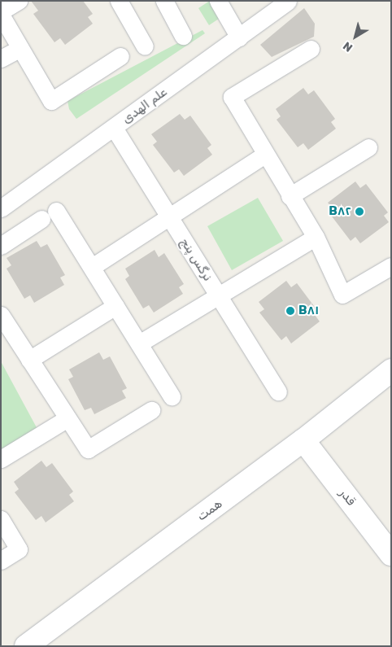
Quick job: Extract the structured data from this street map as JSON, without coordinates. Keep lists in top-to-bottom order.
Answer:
{
  "streets": {
    "street": [
      "علم الهدی",
      "نرگس پنج",
      "قدر",
      "همت"
    ]
  },
  "crossings": [
    ["علم الهدی", "نرگس پنج"],
    ["قدر", "همت"]
  ],
  "places": ["B۸۲", "B۸۱"],
  "north": "bottom left"
}
